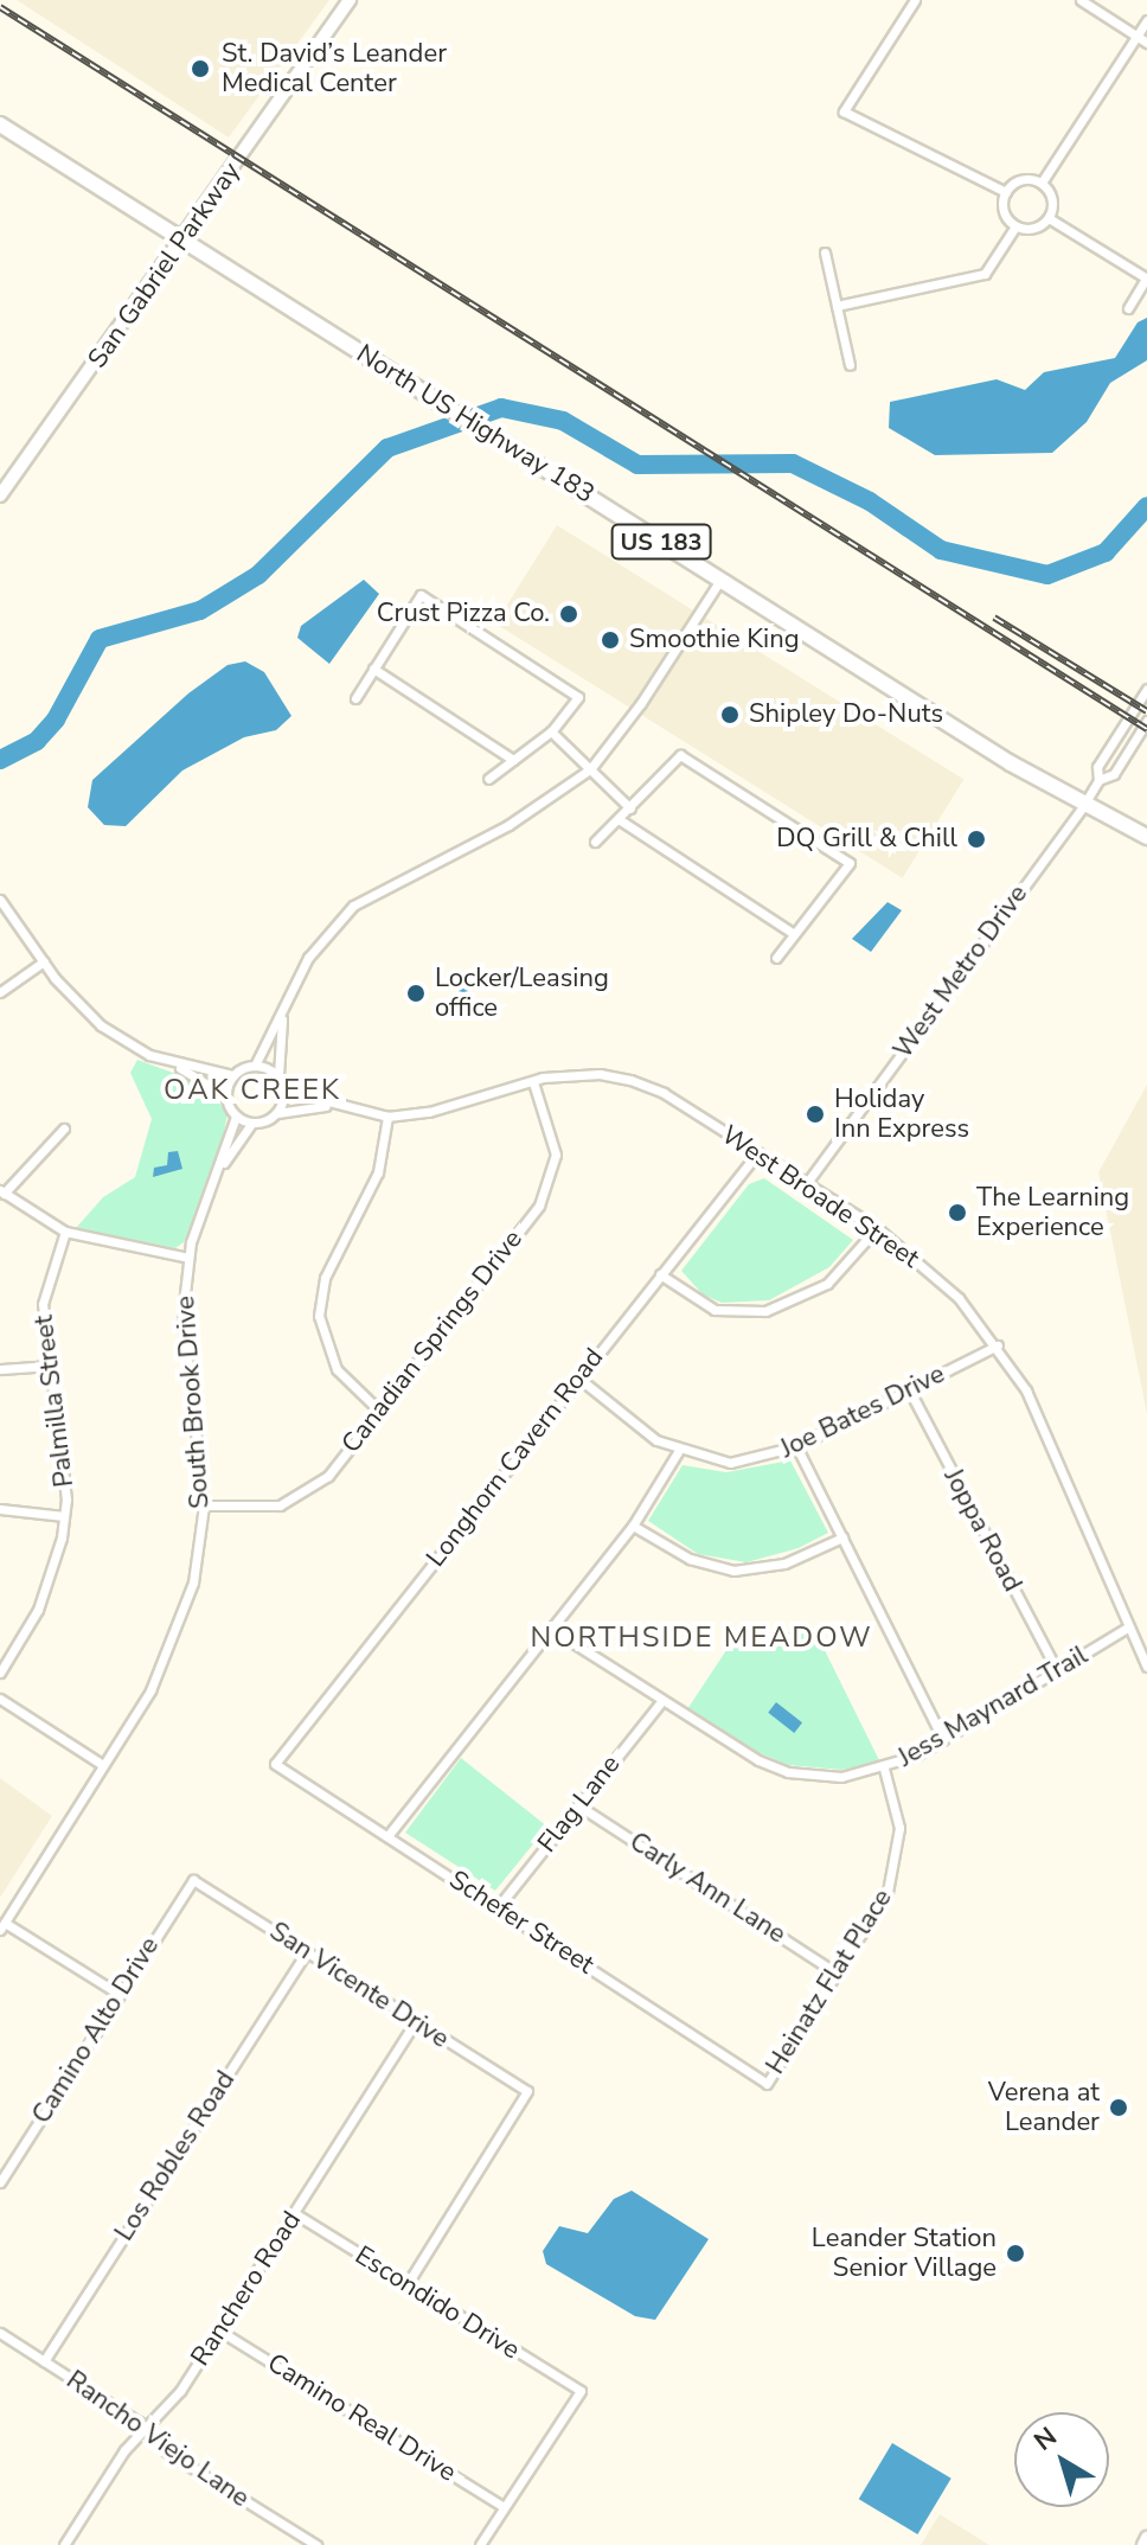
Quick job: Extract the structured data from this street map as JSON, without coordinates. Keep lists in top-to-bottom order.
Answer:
{
  "streets": {
    "main road": ["North US Highway 183", "US 183"],
    "street": [
      "San Gabriel Parkway",
      "West Metro Drive",
      "West Broade Street",
      "Canadian Springs Drive",
      "Palmilla Street",
      "South Brook Drive",
      "Joe Bates Drive",
      "Longhorn Cavern Road",
      "Joppa Road",
      "Jess Maynard Trail",
      "Flag Lane",
      "Carly Ann Lane",
      "Schefer Street",
      "Heinatz Flat Place",
      "San Vicente Drive",
      "Camino Alto Drive",
      "Los Robles Road",
      "Ranchero Road",
      "Escondido Drive",
      "Camino Real Drive",
      "Rancho Viejo Lane"
    ]
  },
  "crossings": [
    ["San Gabriel Parkway", "North US Highway 183"],
    ["North US Highway 183", "West Metro Drive"],
    ["West Metro Drive", "West Broade Street"],
    ["West Broade Street", "Canadian Springs Drive"],
    ["West Broade Street", "South Brook Drive"],
    ["West Broade Street", "Joe Bates Drive"],
    ["West Broade Street", "Longhorn Cavern Road"],
    ["West Broade Street", "Jess Maynard Trail"],
    ["Canadian Springs Drive", "South Brook Drive"],
    ["Joe Bates Drive", "Longhorn Cavern Road"],
    ["Joe Bates Drive", "Joppa Road"],
    ["Longhorn Cavern Road", "Schefer Street"],
    ["Joppa Road", "Jess Maynard Trail"],
    ["Jess Maynard Trail", "Flag Lane"],
    ["Jess Maynard Trail", "Heinatz Flat Place"],
    ["Flag Lane", "Carly Ann Lane"],
    ["Flag Lane", "Schefer Street"],
    ["Carly Ann Lane", "Heinatz Flat Place"],
    ["Schefer Street", "Heinatz Flat Place"],
    ["San Vicente Drive", "Camino Alto Drive"],
    ["San Vicente Drive", "Los Robles Road"],
    ["San Vicente Drive", "Ranchero Road"],
    ["San Vicente Drive", "Escondido Drive"],
    ["Los Robles Road", "Rancho Viejo Lane"],
    ["Ranchero Road", "Escondido Drive"],
    ["Ranchero Road", "Camino Real Drive"],
    ["Ranchero Road", "Rancho Viejo Lane"],
    ["Escondido Drive", "Camino Real Drive"]
  ],
  "districts": ["OAK CREEK", "NORTHSIDE MEADOW"],
  "places": [
    "St. David’s Leander Medical Center",
    "Crust Pizza Co.",
    "Smoothie King",
    "Shipley Do-Nuts",
    "DQ Grill & Chill",
    "Locker/Leasing office",
    "Holiday Inn Express",
    "The Learning Experience",
    "Verena at Leander",
    "Leander Station Senior Village"
  ],
  "north": "top left"
}
